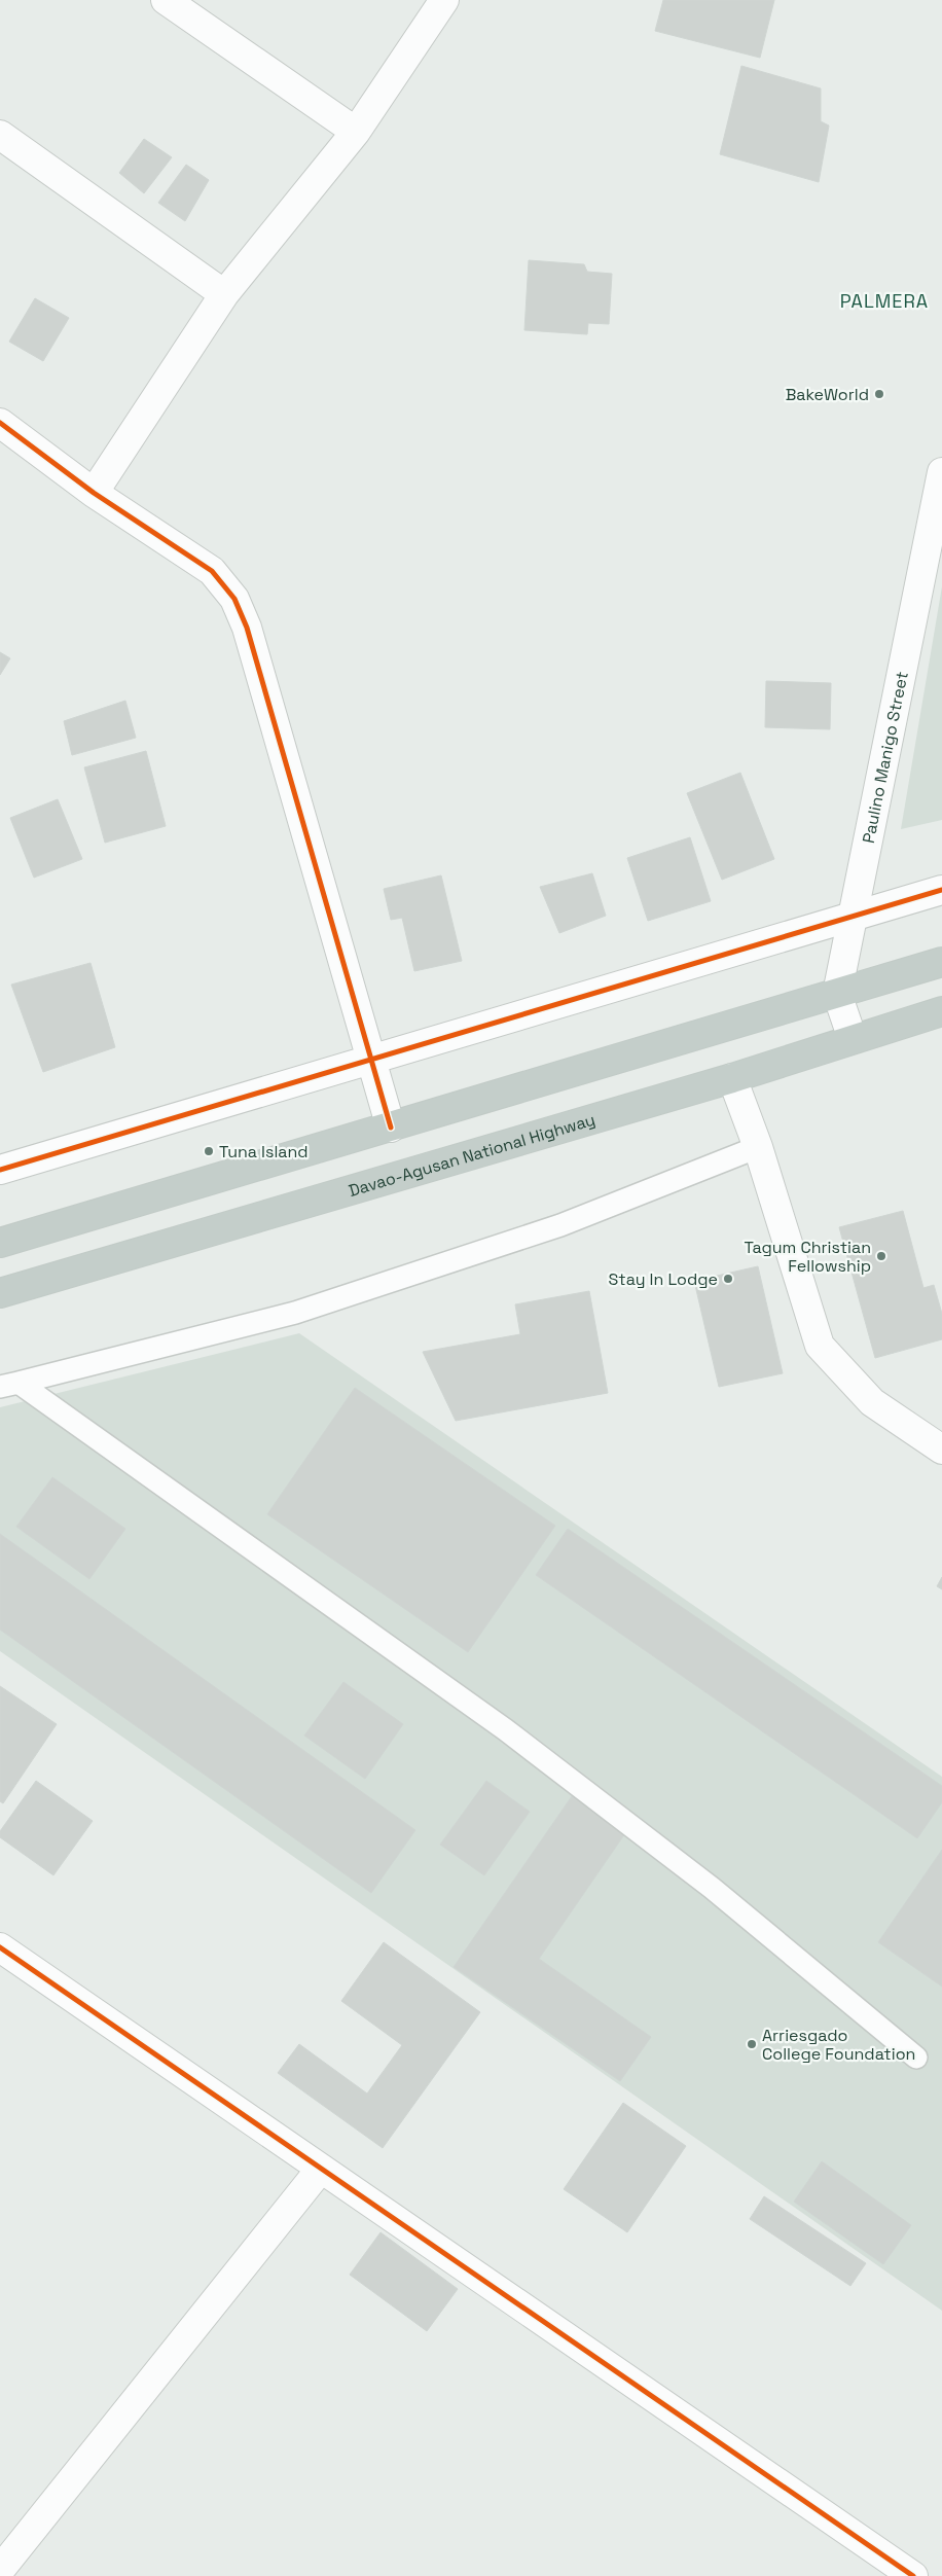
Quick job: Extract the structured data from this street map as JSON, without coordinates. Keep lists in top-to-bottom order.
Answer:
{
  "streets": {
    "highway": ["Davao-Agusan National Highway"],
    "street": ["Paulino Manigo Street"]
  },
  "districts": ["PALMERA"],
  "places": [
    "BakeWorld",
    "Tuna Island",
    "Tagum Christian Fellowship",
    "Stay In Lodge",
    "Arriesgado College Foundation"
  ]
}
